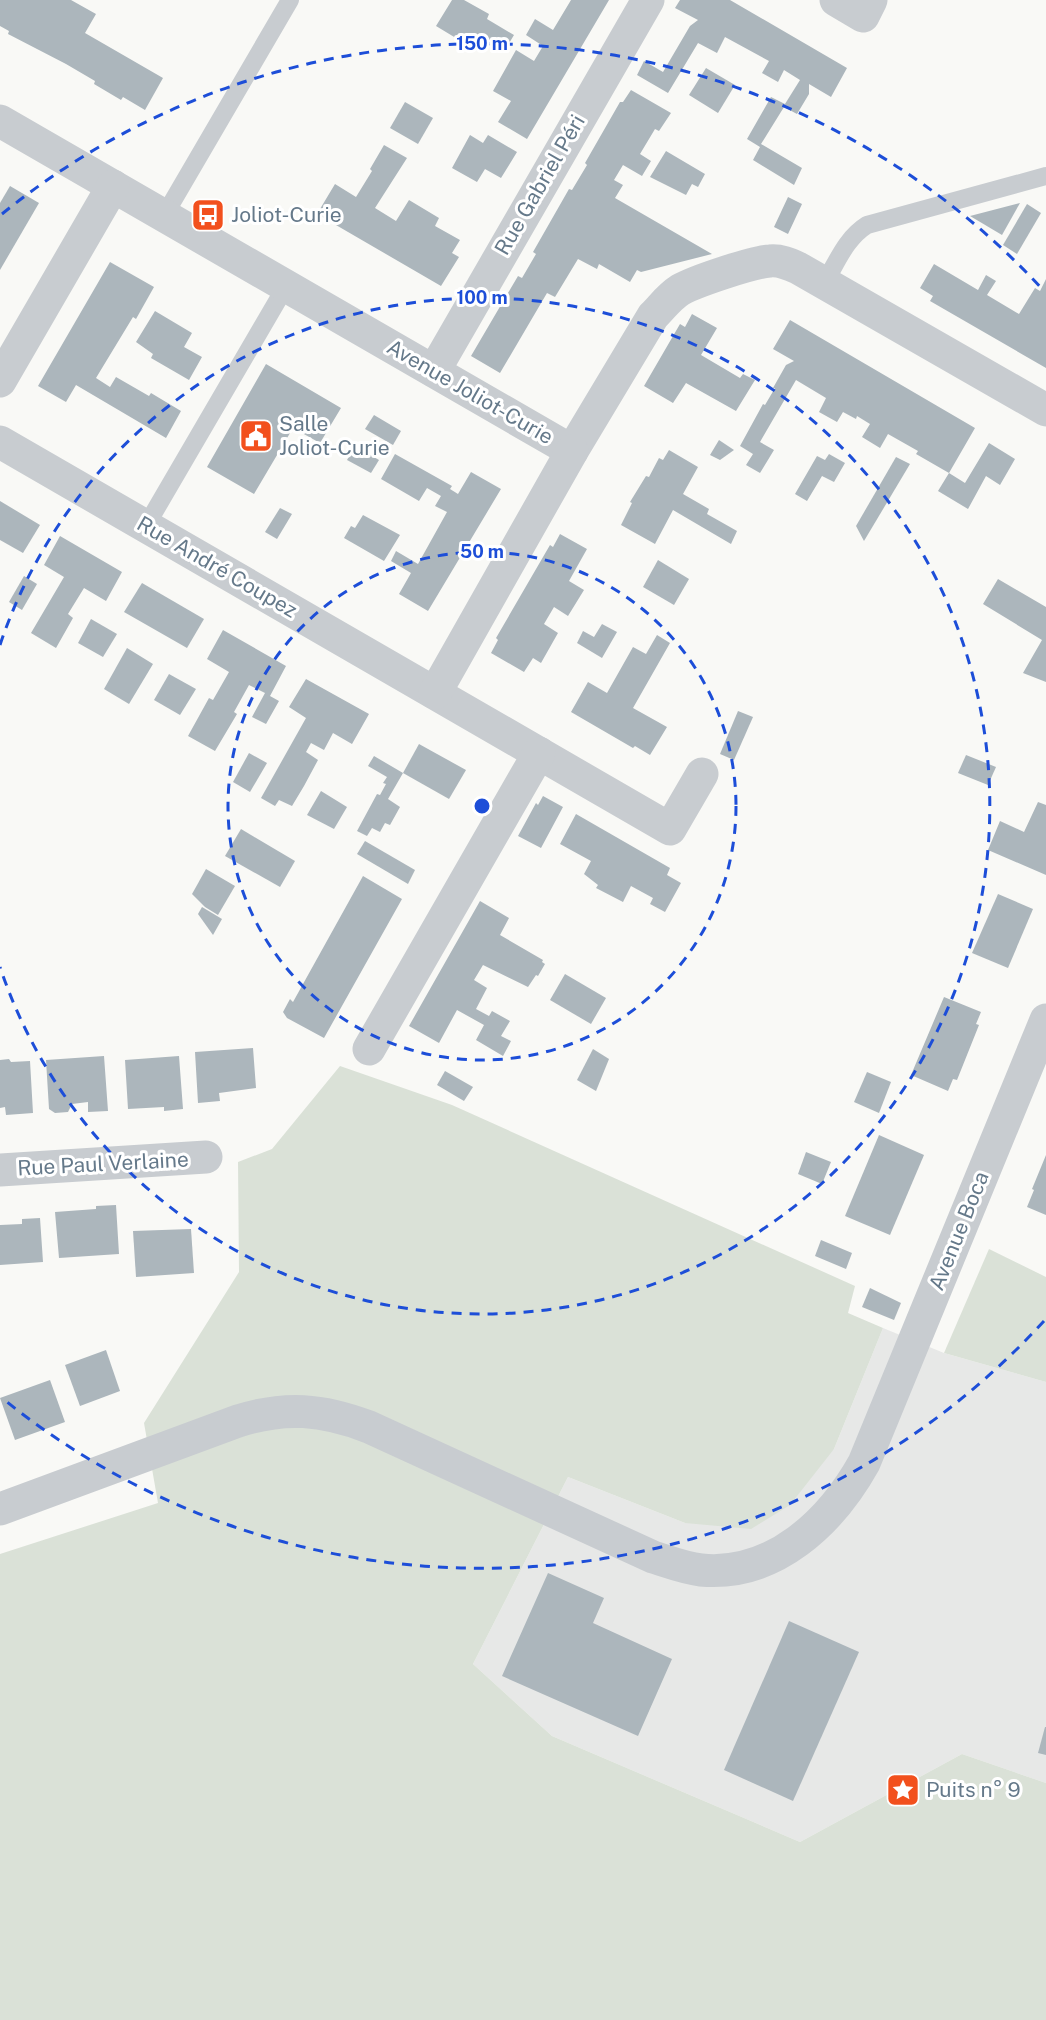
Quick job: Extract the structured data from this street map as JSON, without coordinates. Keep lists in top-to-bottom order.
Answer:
{
  "streets": {
    "street": [
      "Rue Gabriel Péri",
      "Avenue Joliot-Curie",
      "Rue André Coupez",
      "Rue Paul Verlaine",
      "Avenue Boca"
    ]
  },
  "crossings": [
    ["Rue Gabriel Péri", "Avenue Joliot-Curie"]
  ],
  "places": {
    "bus stop": ["Joliot-Curie"],
    "public building": ["Salle Joliot-Curie"],
    "place": ["Puits n° 9"]
  },
  "rings": ["150 m", "100 m", "50 m"]
}
